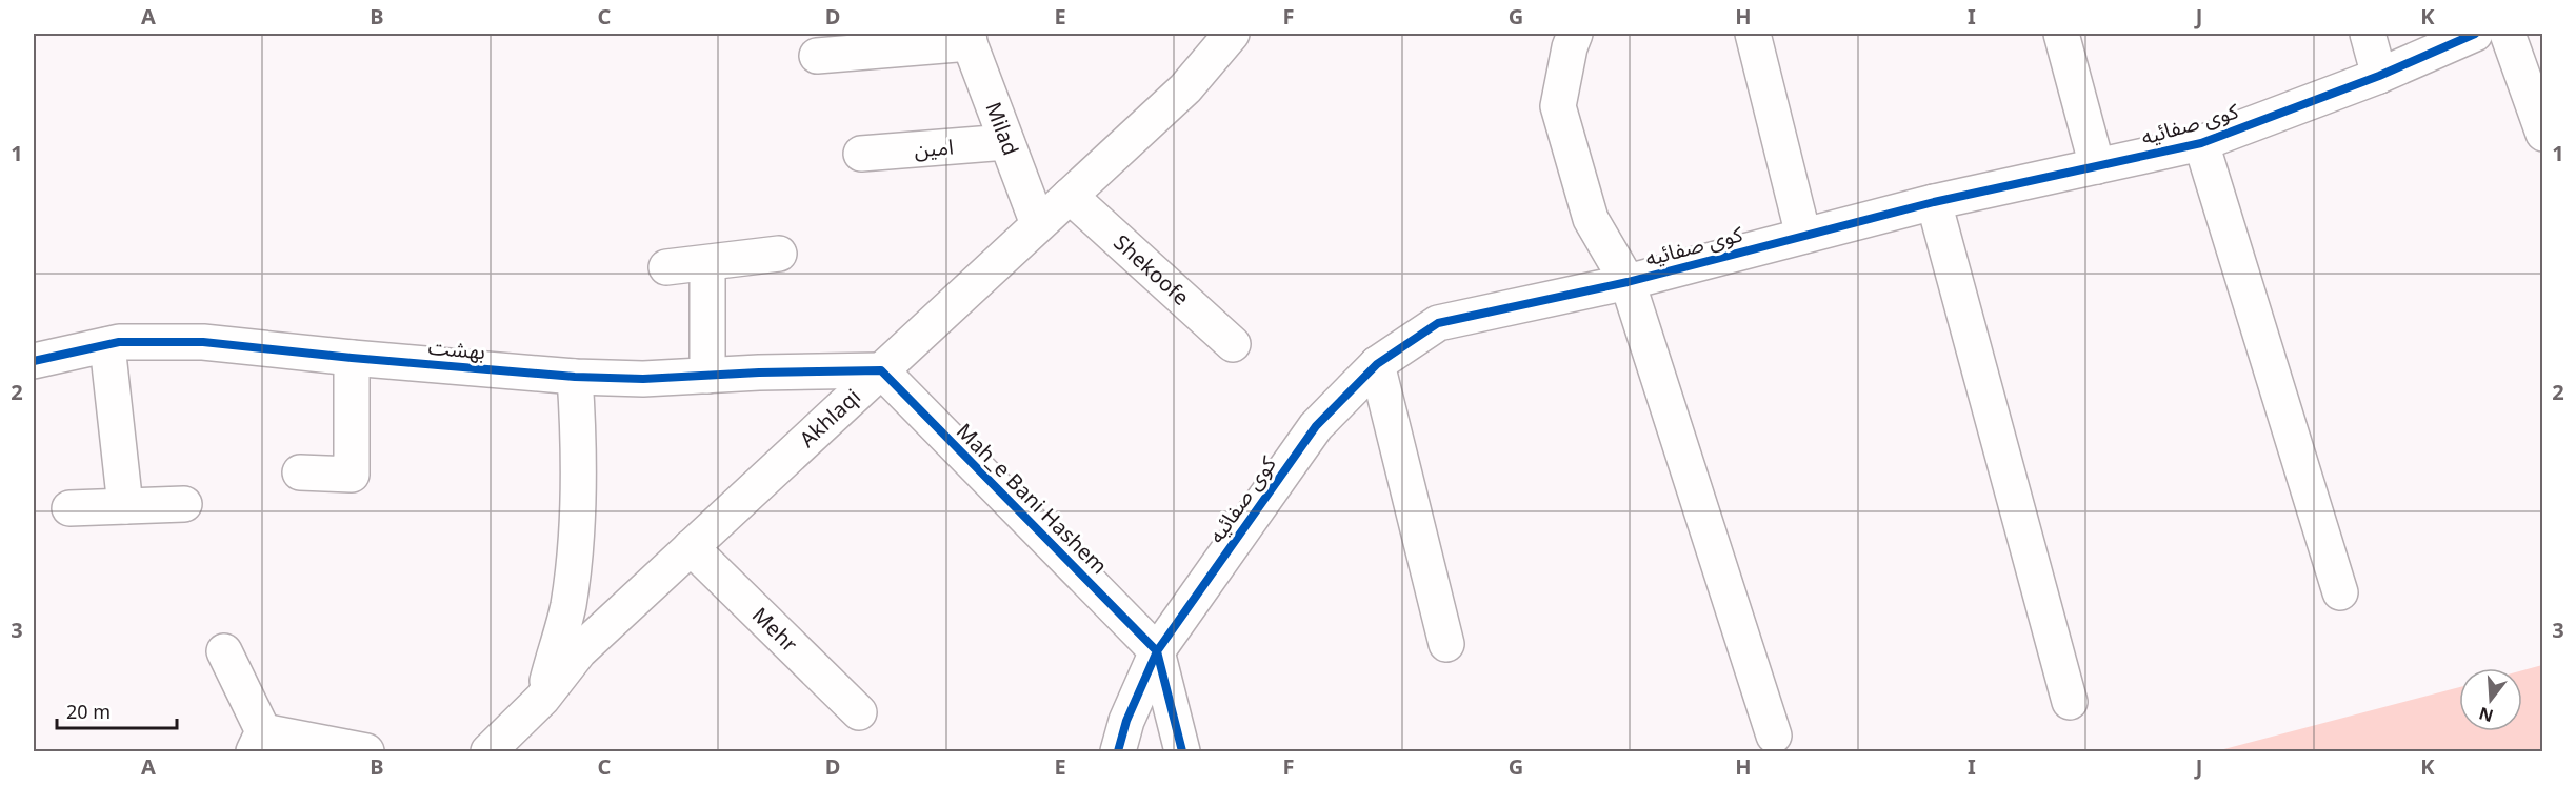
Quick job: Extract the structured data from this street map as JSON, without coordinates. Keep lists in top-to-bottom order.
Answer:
{
  "streets": {
    "street": [
      "کوی صفائیه",
      "Milad",
      "امین",
      "Shekoofe",
      "بهشت",
      "Akhlaqi",
      "Mah_e Bani Hashem",
      "Mehr"
    ]
  },
  "crossings": [
    ["کوی صفائیه", "Mah_e Bani Hashem"],
    ["Milad", "امین"],
    ["Milad", "Akhlaqi"],
    ["Shekoofe", "Akhlaqi"],
    ["بهشت", "Akhlaqi"],
    ["بهشت", "Mah_e Bani Hashem"],
    ["Akhlaqi", "Mah_e Bani Hashem"],
    ["Akhlaqi", "Mehr"]
  ],
  "scale_bar": "20 m",
  "north": "bottom",
  "grid": {
    "columns": [
      "A",
      "B",
      "C",
      "D",
      "E",
      "F",
      "G",
      "H",
      "I",
      "J",
      "K"
    ],
    "rows": ["1", "2", "3"]
  }
}
